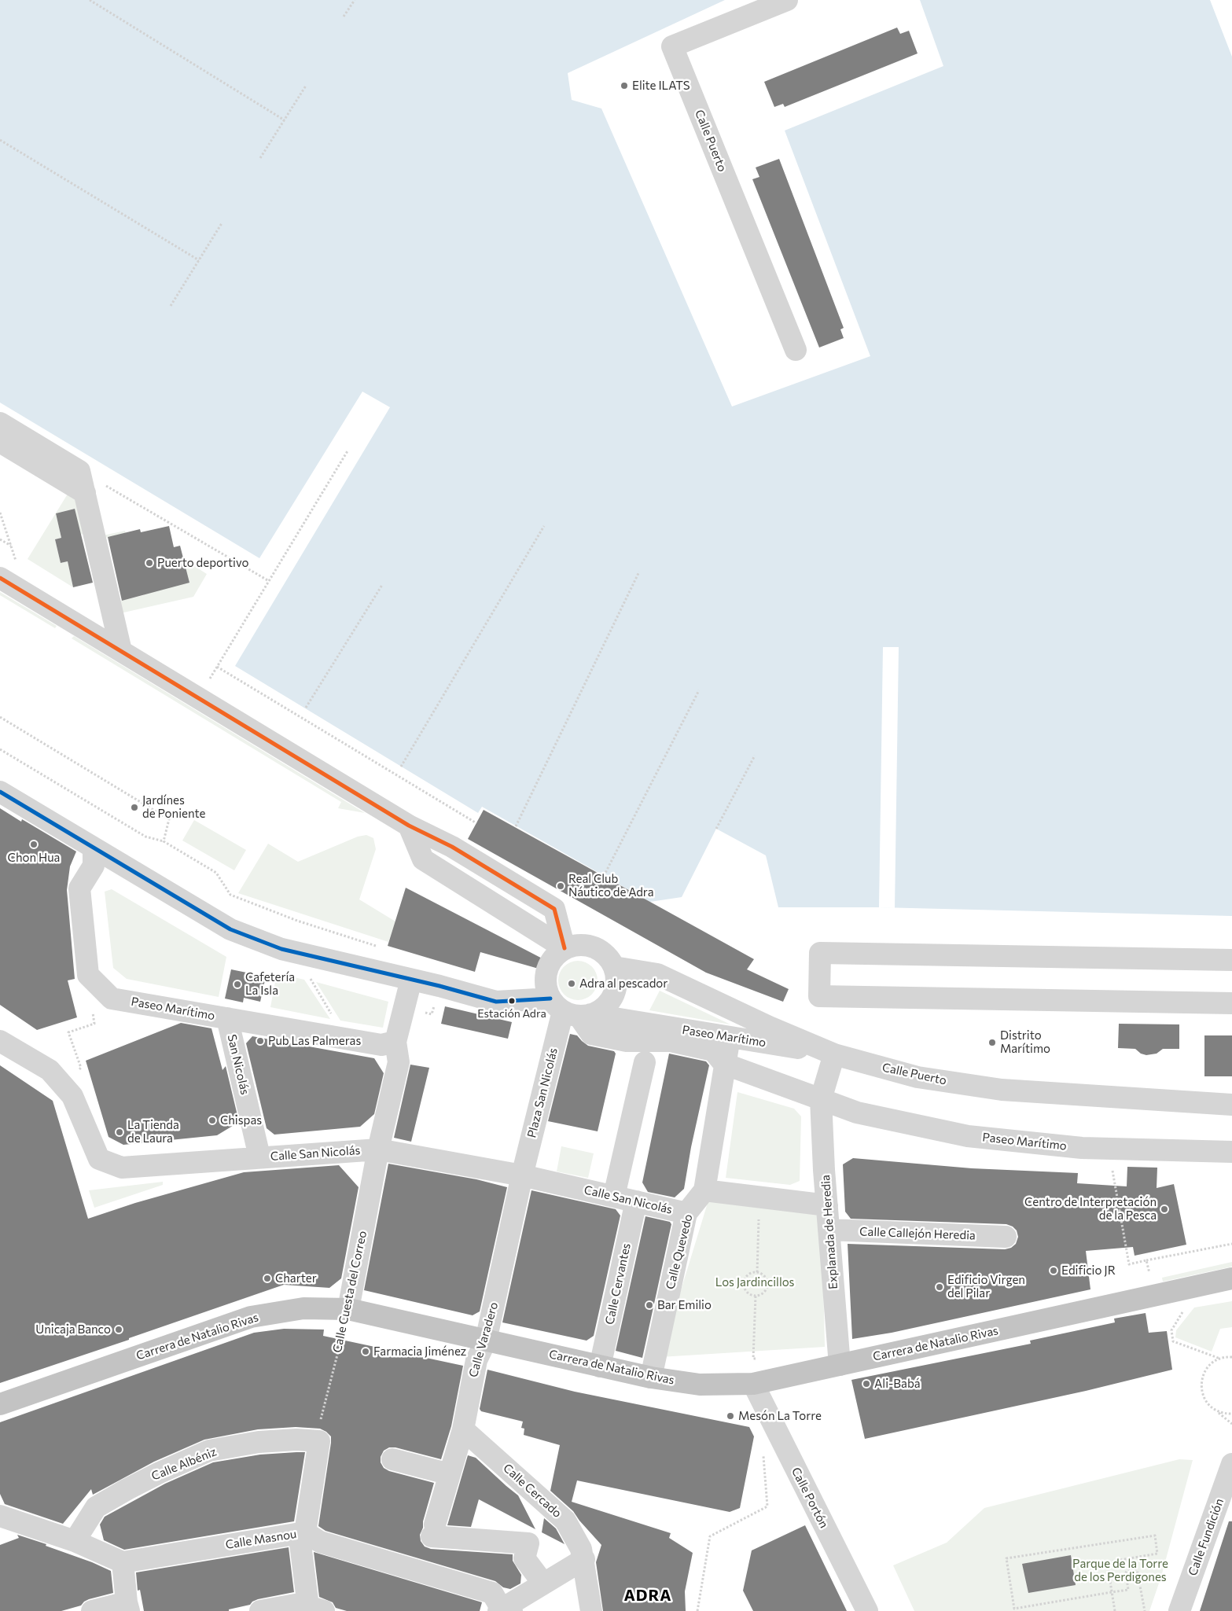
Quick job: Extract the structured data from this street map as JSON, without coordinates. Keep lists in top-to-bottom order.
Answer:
{
  "streets": {
    "highway": ["Carrera de Natalio Rivas"],
    "street": [
      "Calle Puerto",
      "Paseo Marítimo",
      "San Nicolás",
      "Plaza San Nicolás",
      "Calle San Nicolás",
      "Explanada de Heredia",
      "Calle Callejón Heredia",
      "Calle Quevedo",
      "Calle Cervantes",
      "Calle Cuesta del Correo",
      "Calle Varadero",
      "Calle Albéniz",
      "Calle Cercado",
      "Calle Portón",
      "Calle Fundición",
      "Calle Masnou"
    ]
  },
  "crossings": [
    ["Calle Puerto", "Paseo Marítimo"],
    ["Calle Puerto", "Plaza San Nicolás"],
    ["Paseo Marítimo", "San Nicolás"],
    ["Paseo Marítimo", "Plaza San Nicolás"],
    ["Paseo Marítimo", "Explanada de Heredia"],
    ["Paseo Marítimo", "Calle Quevedo"],
    ["Paseo Marítimo", "Calle Cuesta del Correo"],
    ["San Nicolás", "Calle San Nicolás"],
    ["Plaza San Nicolás", "Calle San Nicolás"],
    ["Plaza San Nicolás", "Calle Varadero"],
    ["Calle San Nicolás", "Calle Quevedo"],
    ["Calle San Nicolás", "Calle Cervantes"],
    ["Calle San Nicolás", "Calle Cuesta del Correo"],
    ["Calle San Nicolás", "Calle Varadero"],
    ["Explanada de Heredia", "Calle Callejón Heredia"],
    ["Explanada de Heredia", "Carrera de Natalio Rivas"],
    ["Calle Quevedo", "Carrera de Natalio Rivas"],
    ["Calle Cervantes", "Carrera de Natalio Rivas"],
    ["Calle Cuesta del Correo", "Carrera de Natalio Rivas"],
    ["Calle Cuesta del Correo", "Calle Albéniz"],
    ["Carrera de Natalio Rivas", "Calle Varadero"],
    ["Carrera de Natalio Rivas", "Calle Portón"],
    ["Calle Varadero", "Calle Cercado"]
  ],
  "districts": ["ADRA"],
  "parks": ["Los Jardincillos", "Parque de la Torre de los Perdigones"],
  "places": [
    "Elite ILATS",
    "Puerto deportivo",
    "Jardínes de Poniente",
    "Chon Hua",
    "Real Club Náutico de Adra",
    "Adra al pescador",
    "Cafetería La Isla",
    "Estación Adra",
    "Pub Las Palmeras",
    "Distrito Marítimo",
    "Chispas",
    "La Tienda de Laura",
    "Centro de Interpretación de la Pesca",
    "Edificio JR",
    "Charter",
    "Edificio Virgen del Pilar",
    "Bar Emilio",
    "Unicaja Banco",
    "Farmacia Jiménez",
    "Ali-Babá",
    "Mesón La Torre"
  ]
}
